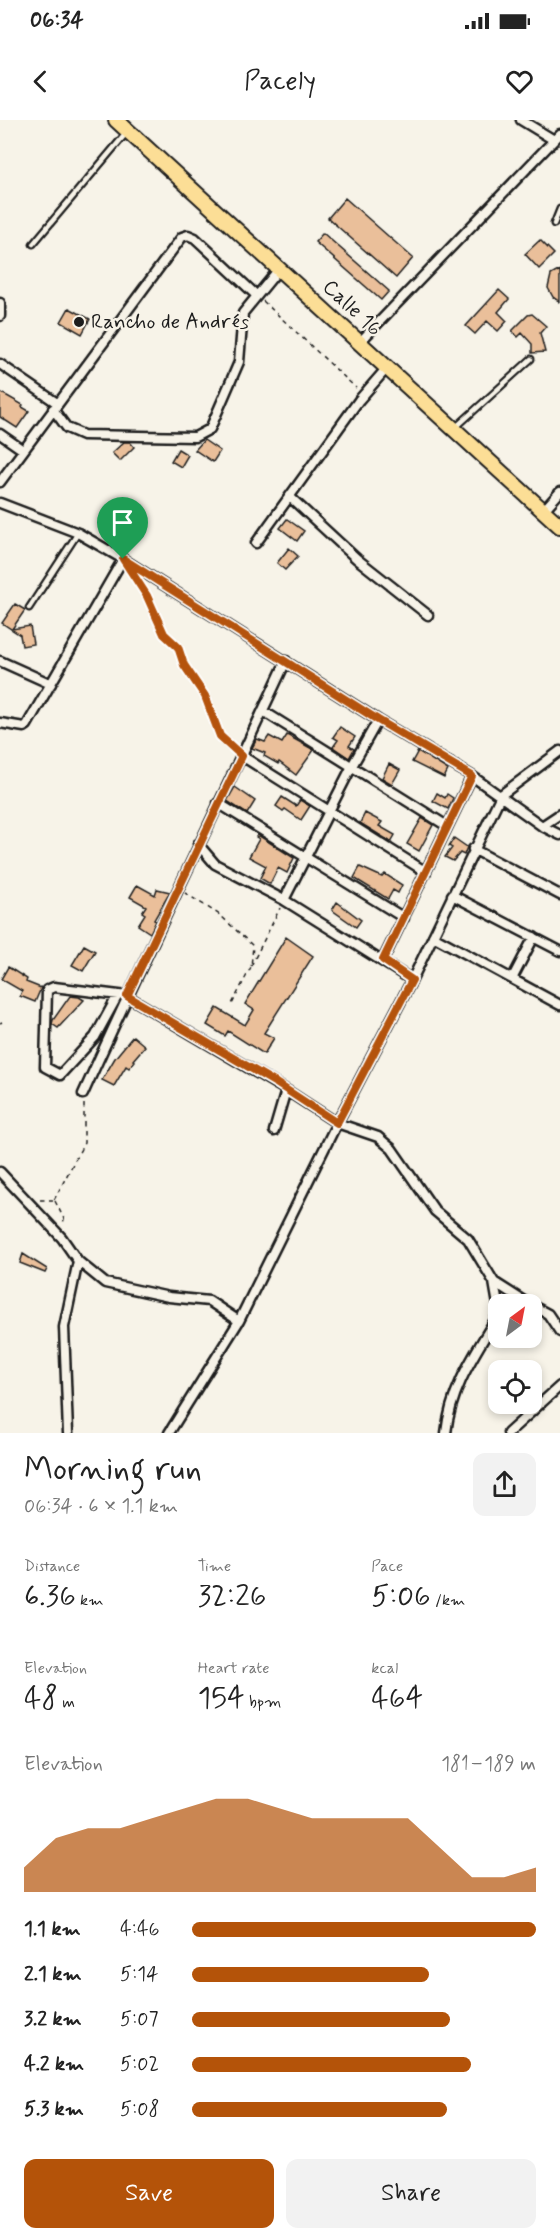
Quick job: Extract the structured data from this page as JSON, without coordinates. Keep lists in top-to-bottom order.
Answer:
{
  "streets": {
    "highway": ["Calle 16"]
  },
  "places": ["Rancho de Andrés"],
  "north": "top right",
  "page": {
    "status": "06:34",
    "header": "Pacely",
    "heading": ["Morning run", "06:34 · 6 × 1.1 km"],
    "stats": [
      ["Distance", "6.36 km"],
      ["Time", "32:26"],
      ["Pace", "5:06 /km"],
      ["Elevation", "48 m"],
      ["Heart rate", "154 bpm"],
      ["kcal", "464"]
    ],
    "chart": ["Elevation", "181–189 m"],
    "list": [
      {
        "name": "1.1 km",
        "note": "4:46"
      },
      {
        "name": "2.1 km",
        "note": "5:14"
      },
      {
        "name": "3.2 km",
        "note": "5:07"
      },
      {
        "name": "4.2 km",
        "note": "5:02"
      },
      {
        "name": "5.3 km",
        "note": "5:08"
      }
    ],
    "buttons": ["Save", "Share"]
  }
}
